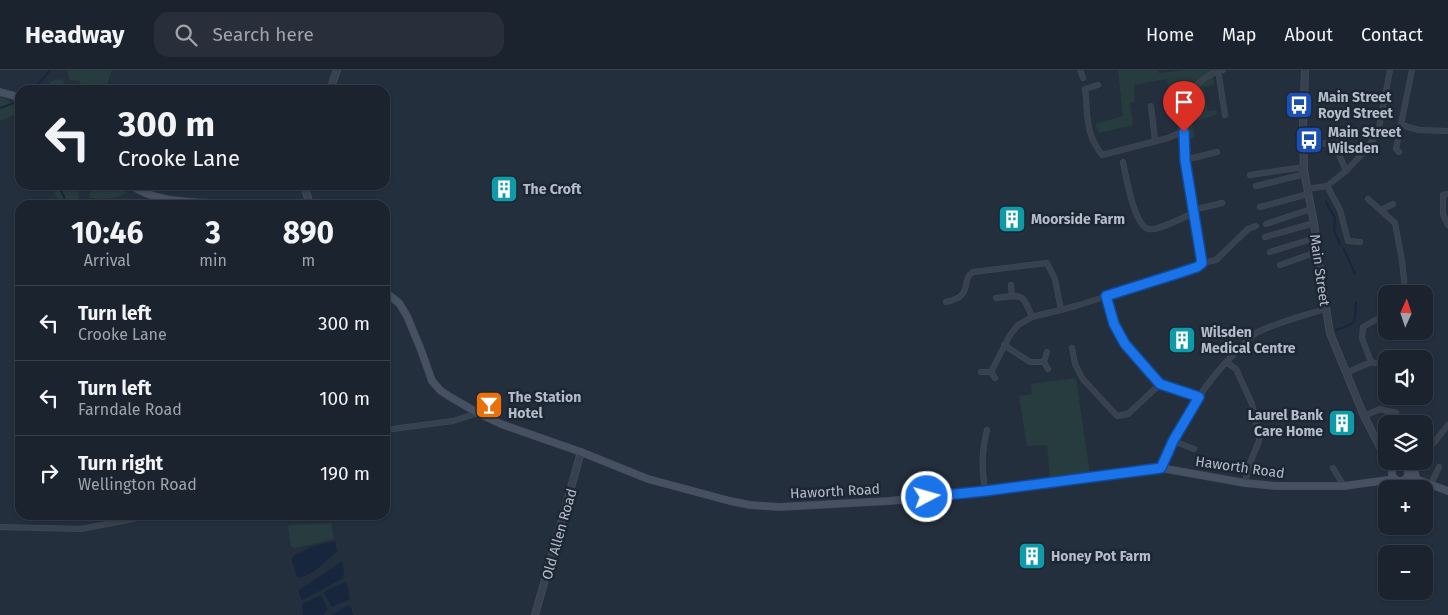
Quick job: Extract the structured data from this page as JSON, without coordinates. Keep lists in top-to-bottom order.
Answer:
{
  "streets": {
    "main road": ["Haworth Road"],
    "street": ["Main Street", "Old Allen Road"]
  },
  "crossings": [
    ["Haworth Road", "Old Allen Road"]
  ],
  "places": {
    "bus stop": ["Main Street Royd Street", "Main Street Wilsden"],
    "building": [
      "The Croft",
      "Moorside Farm",
      "Wilsden Medical Centre",
      "Laurel Bank Care Home",
      "Honey Pot Farm"
    ],
    "bar": ["The Station Hotel"]
  },
  "north": "top",
  "page": {
    "header": "Headway",
    "search": "Search here",
    "nav": [
      "Home",
      "Map",
      "About",
      "Contact"
    ],
    "turn": ["300 m", "Crooke Lane"],
    "eta": [
      "10:46",
      "Arrival",
      "3",
      "min",
      "890",
      "m"
    ],
    "map_buttons": ["+", "−"],
    "list": [
      {
        "name": "Turn left",
        "note": "Crooke Lane",
        "value": "300 m"
      },
      {
        "name": "Turn left",
        "note": "Farndale Road",
        "value": "100 m"
      },
      {
        "name": "Turn right",
        "note": "Wellington Road",
        "value": "190 m"
      }
    ]
  }
}
